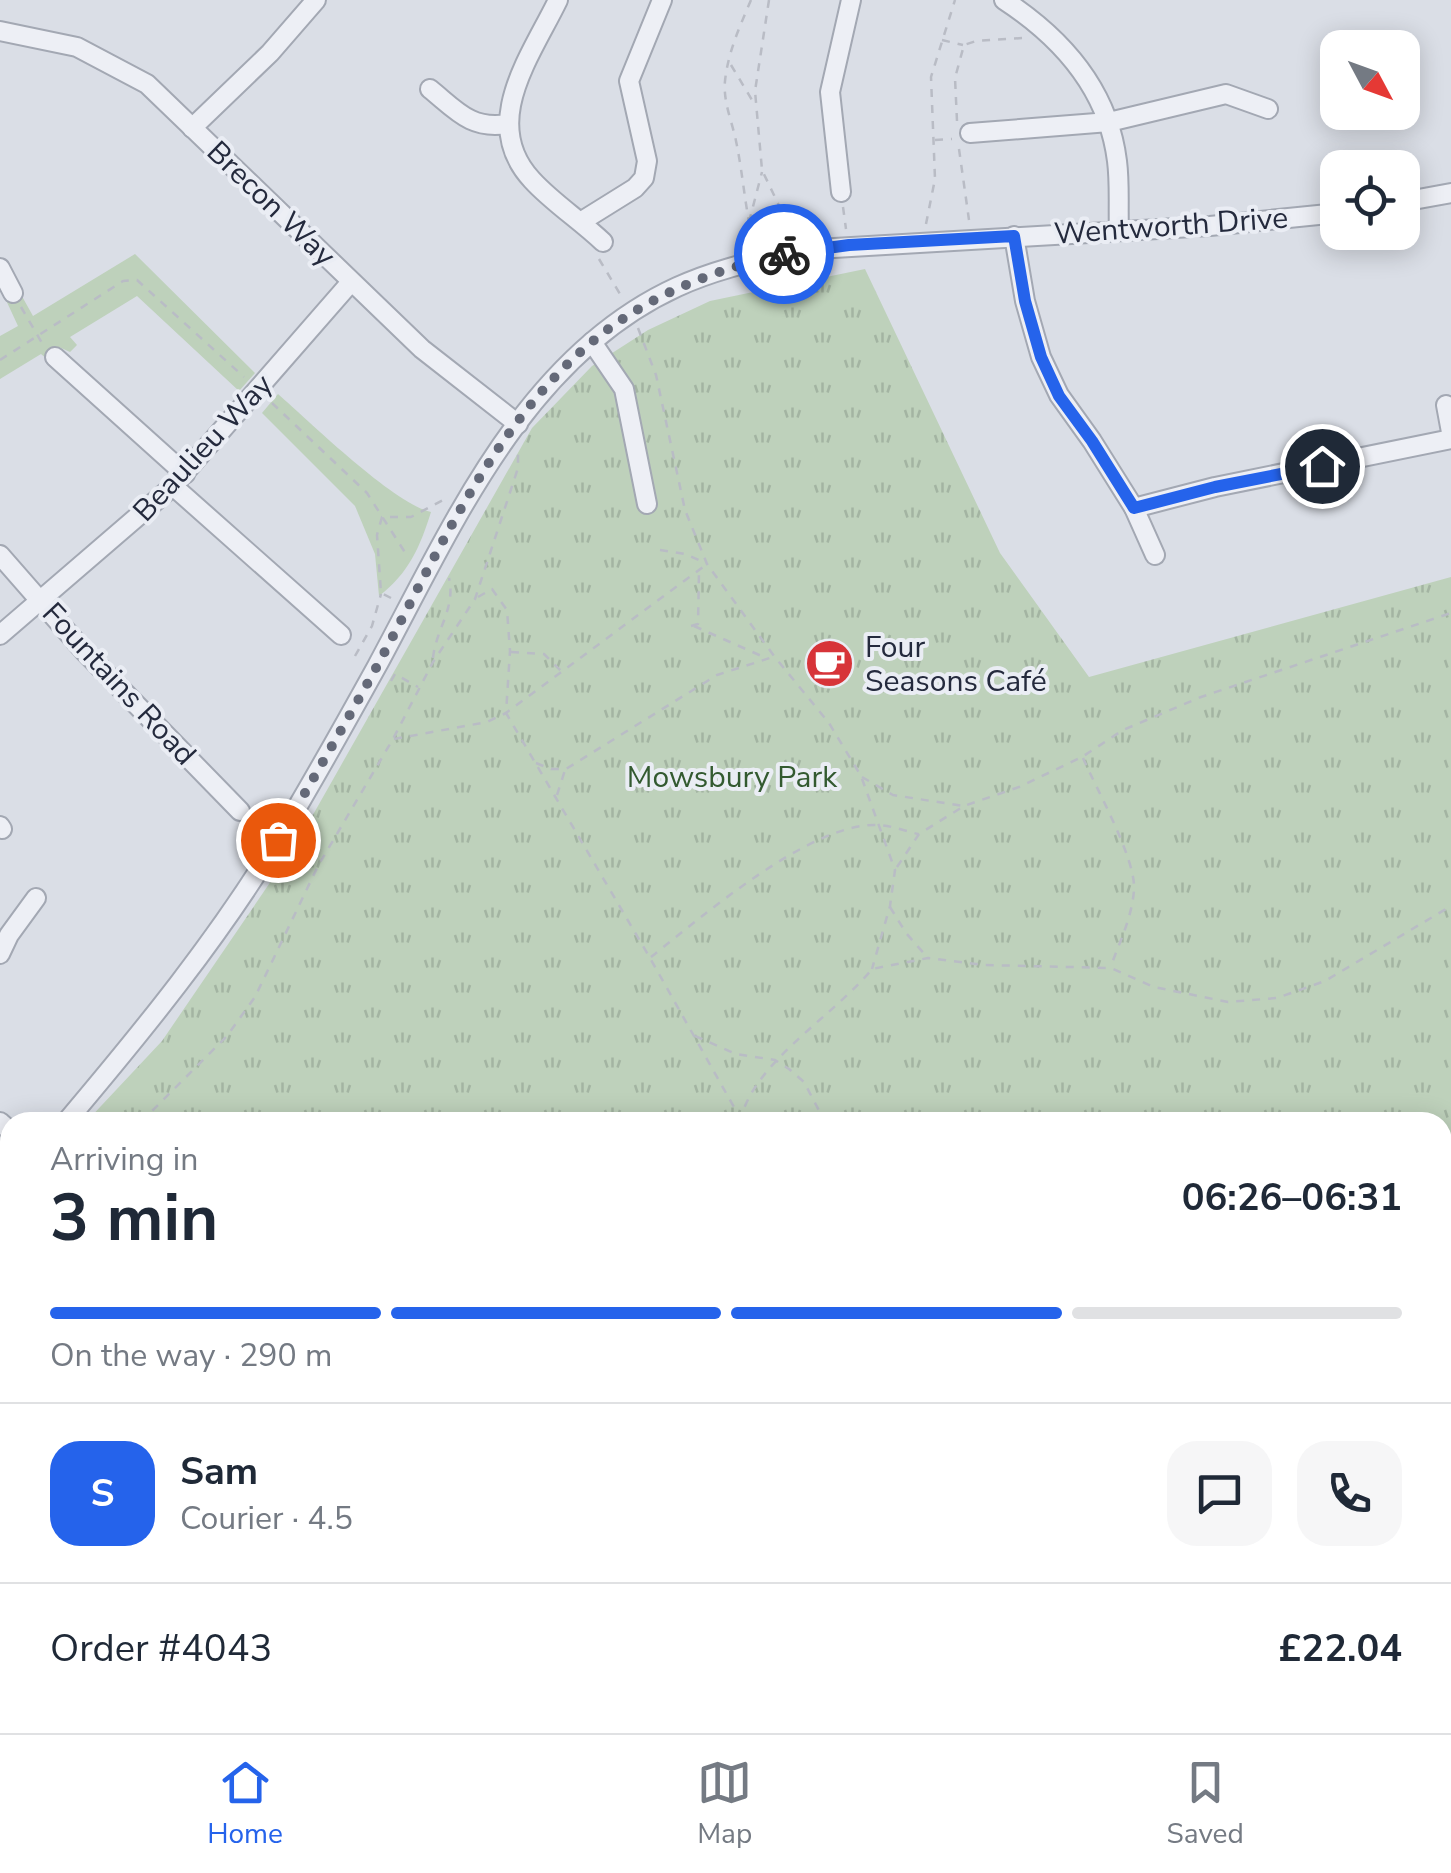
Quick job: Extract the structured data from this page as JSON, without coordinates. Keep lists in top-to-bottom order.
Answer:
{
  "streets": {
    "street": [
      "Brecon Way",
      "Wentworth Drive",
      "Beaulieu Way",
      "Fountains Road"
    ]
  },
  "crossings": [
    ["Brecon Way", "Wentworth Drive"],
    ["Brecon Way", "Beaulieu Way"],
    ["Beaulieu Way", "Fountains Road"]
  ],
  "parks": ["Mowsbury Park"],
  "places": {
    "cafe": ["Four Seasons Café"]
  },
  "north": "bottom right",
  "page": {
    "heading": ["3 min", "Arriving in", "06:26–06:31"],
    "panel": [
      "Sam",
      "Courier · 4.5",
      "Order #4043",
      "£22.04"
    ],
    "bar": "On the way · 290 m",
    "round": "S",
    "tabs": ["Home", "Map", "Saved"]
  }
}
